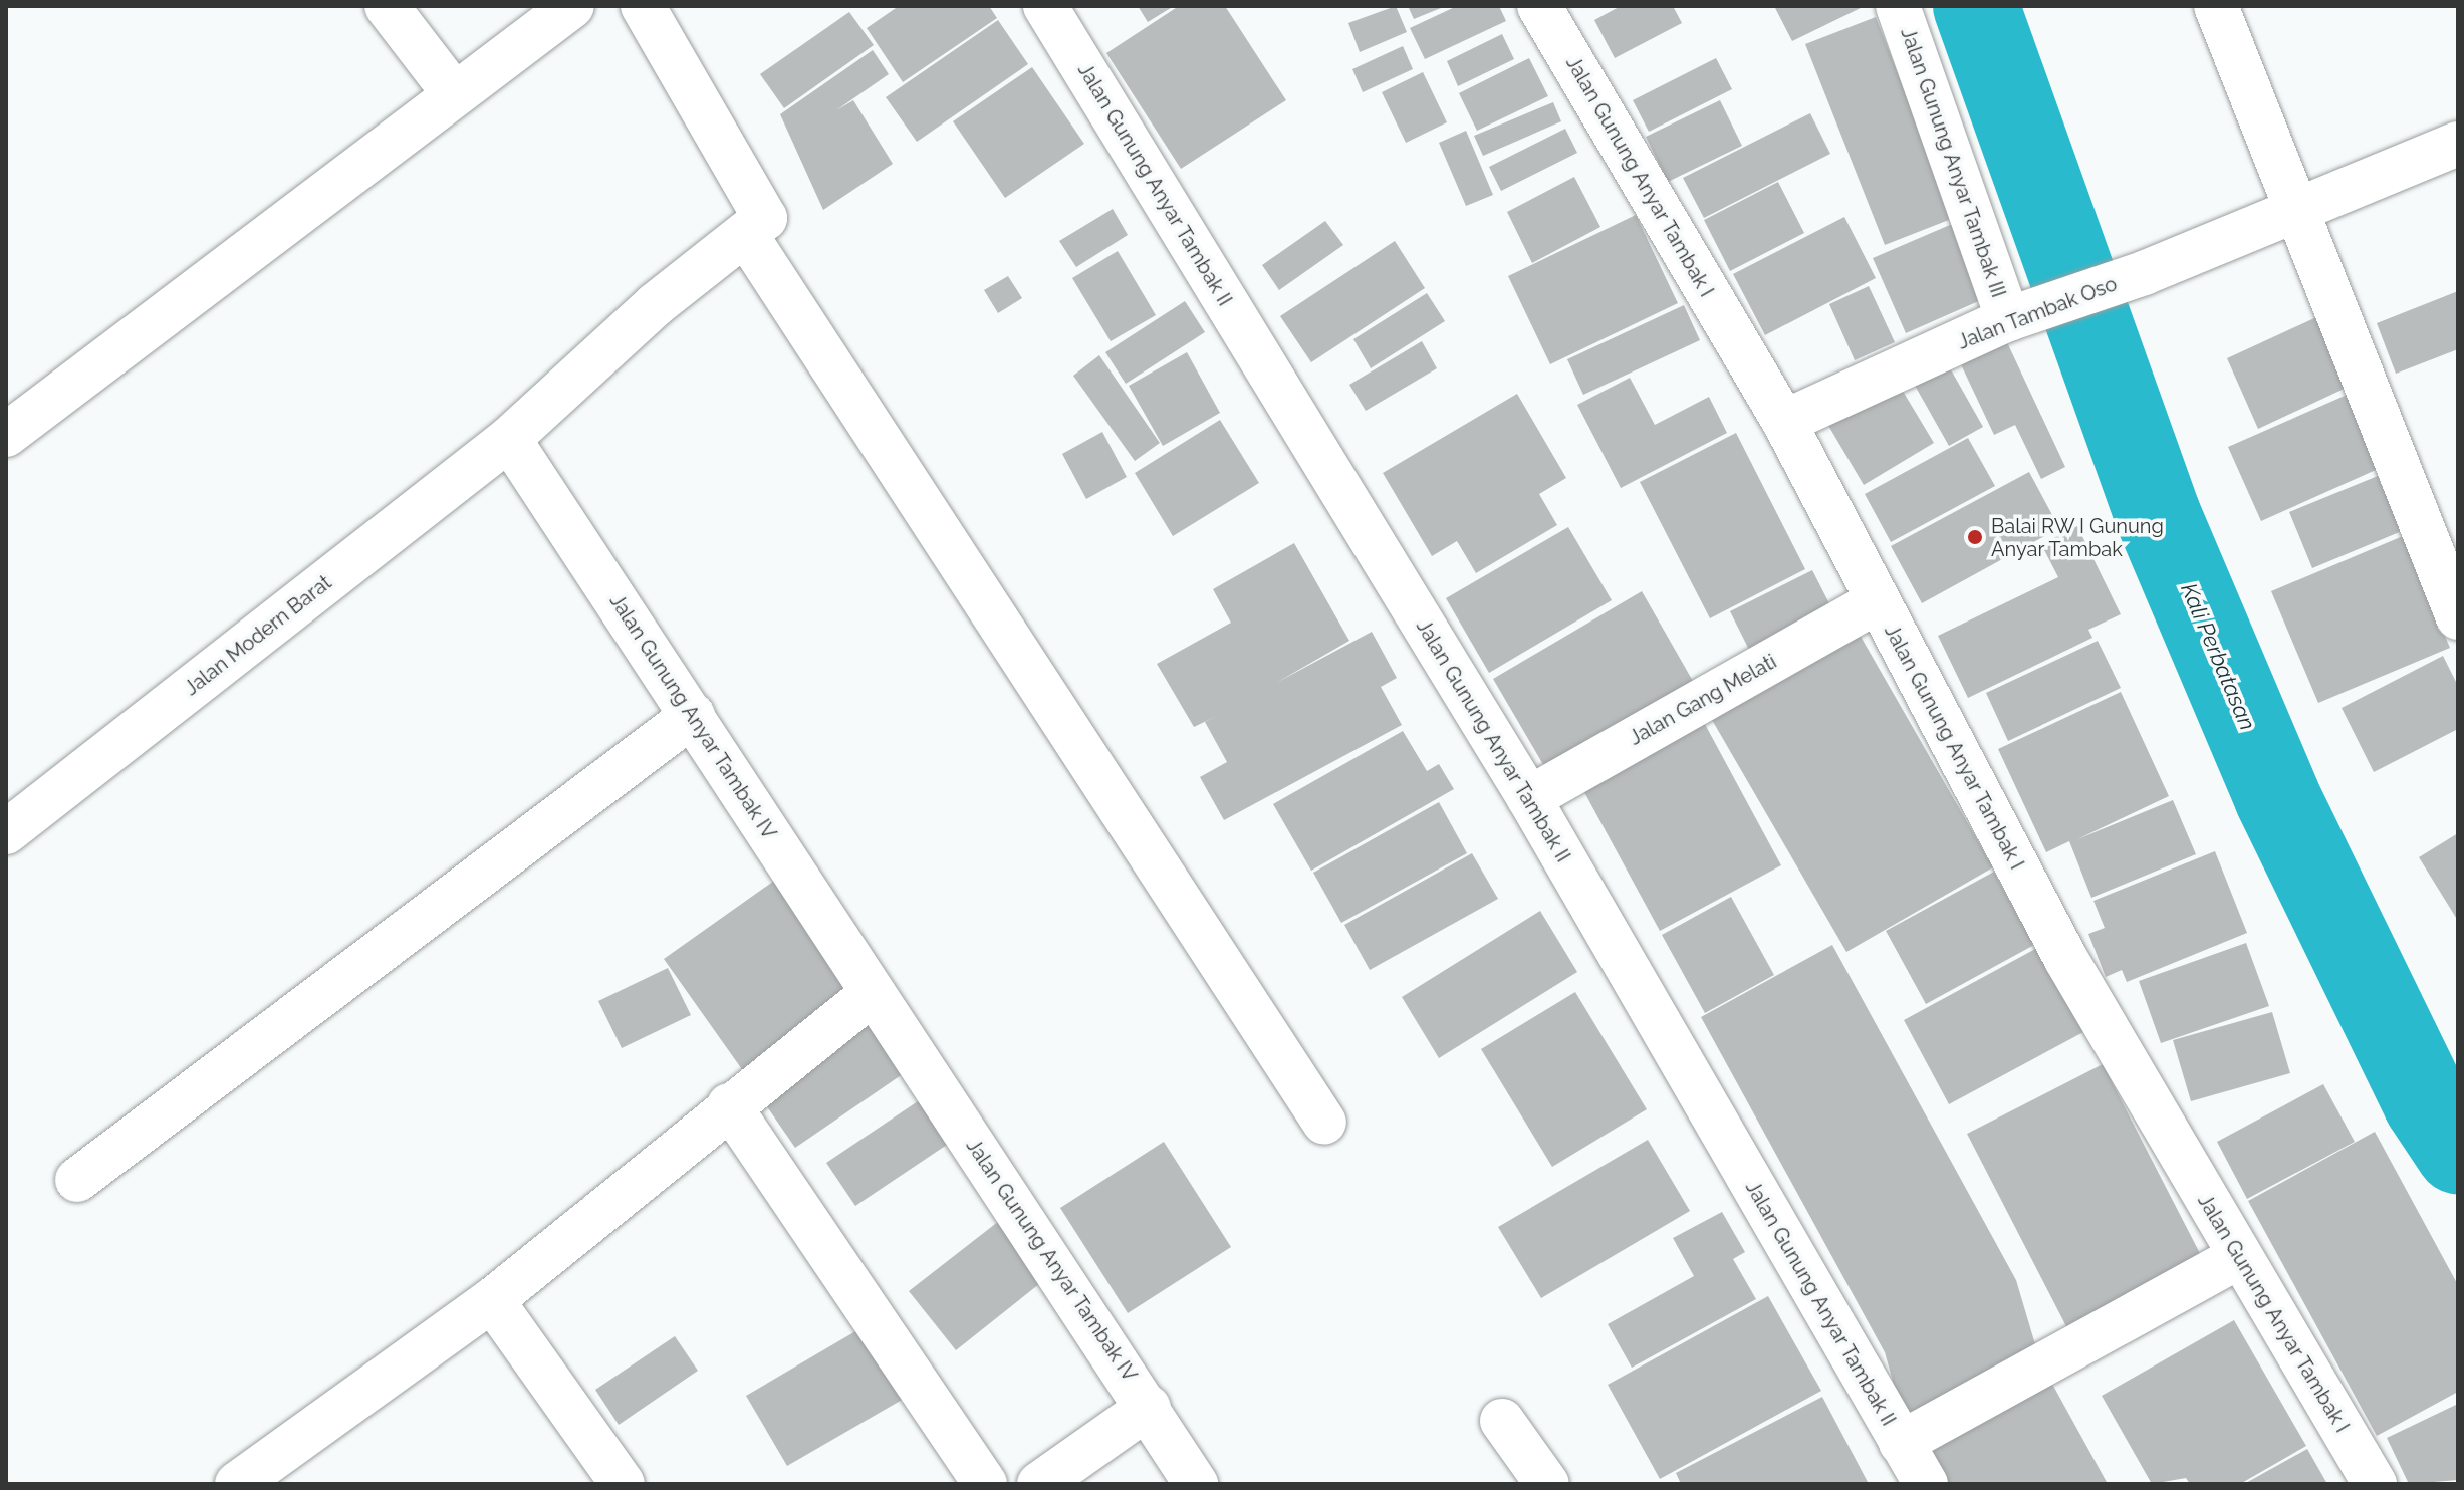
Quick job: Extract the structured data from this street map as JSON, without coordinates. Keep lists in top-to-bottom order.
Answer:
{
  "streets": {
    "street": [
      "Jalan Gunung Anyar Tambak III",
      "Jalan Gunung Anyar Tambak I",
      "Jalan Gunung Anyar Tambak II",
      "Jalan Tambak Oso",
      "Jalan Modern Barat",
      "Jalan Gang Melati",
      "Jalan Gunung Anyar Tambak IV"
    ]
  },
  "crossings": [
    ["Jalan Gunung Anyar Tambak III", "Jalan Tambak Oso"],
    ["Jalan Gunung Anyar Tambak I", "Jalan Tambak Oso"],
    ["Jalan Gunung Anyar Tambak I", "Jalan Gang Melati"],
    ["Jalan Gunung Anyar Tambak II", "Jalan Gang Melati"],
    ["Jalan Modern Barat", "Jalan Gunung Anyar Tambak IV"]
  ],
  "water": ["Kali Perbatasan"],
  "places": ["Balai RW I Gunung Anyar Tambak"]
}
